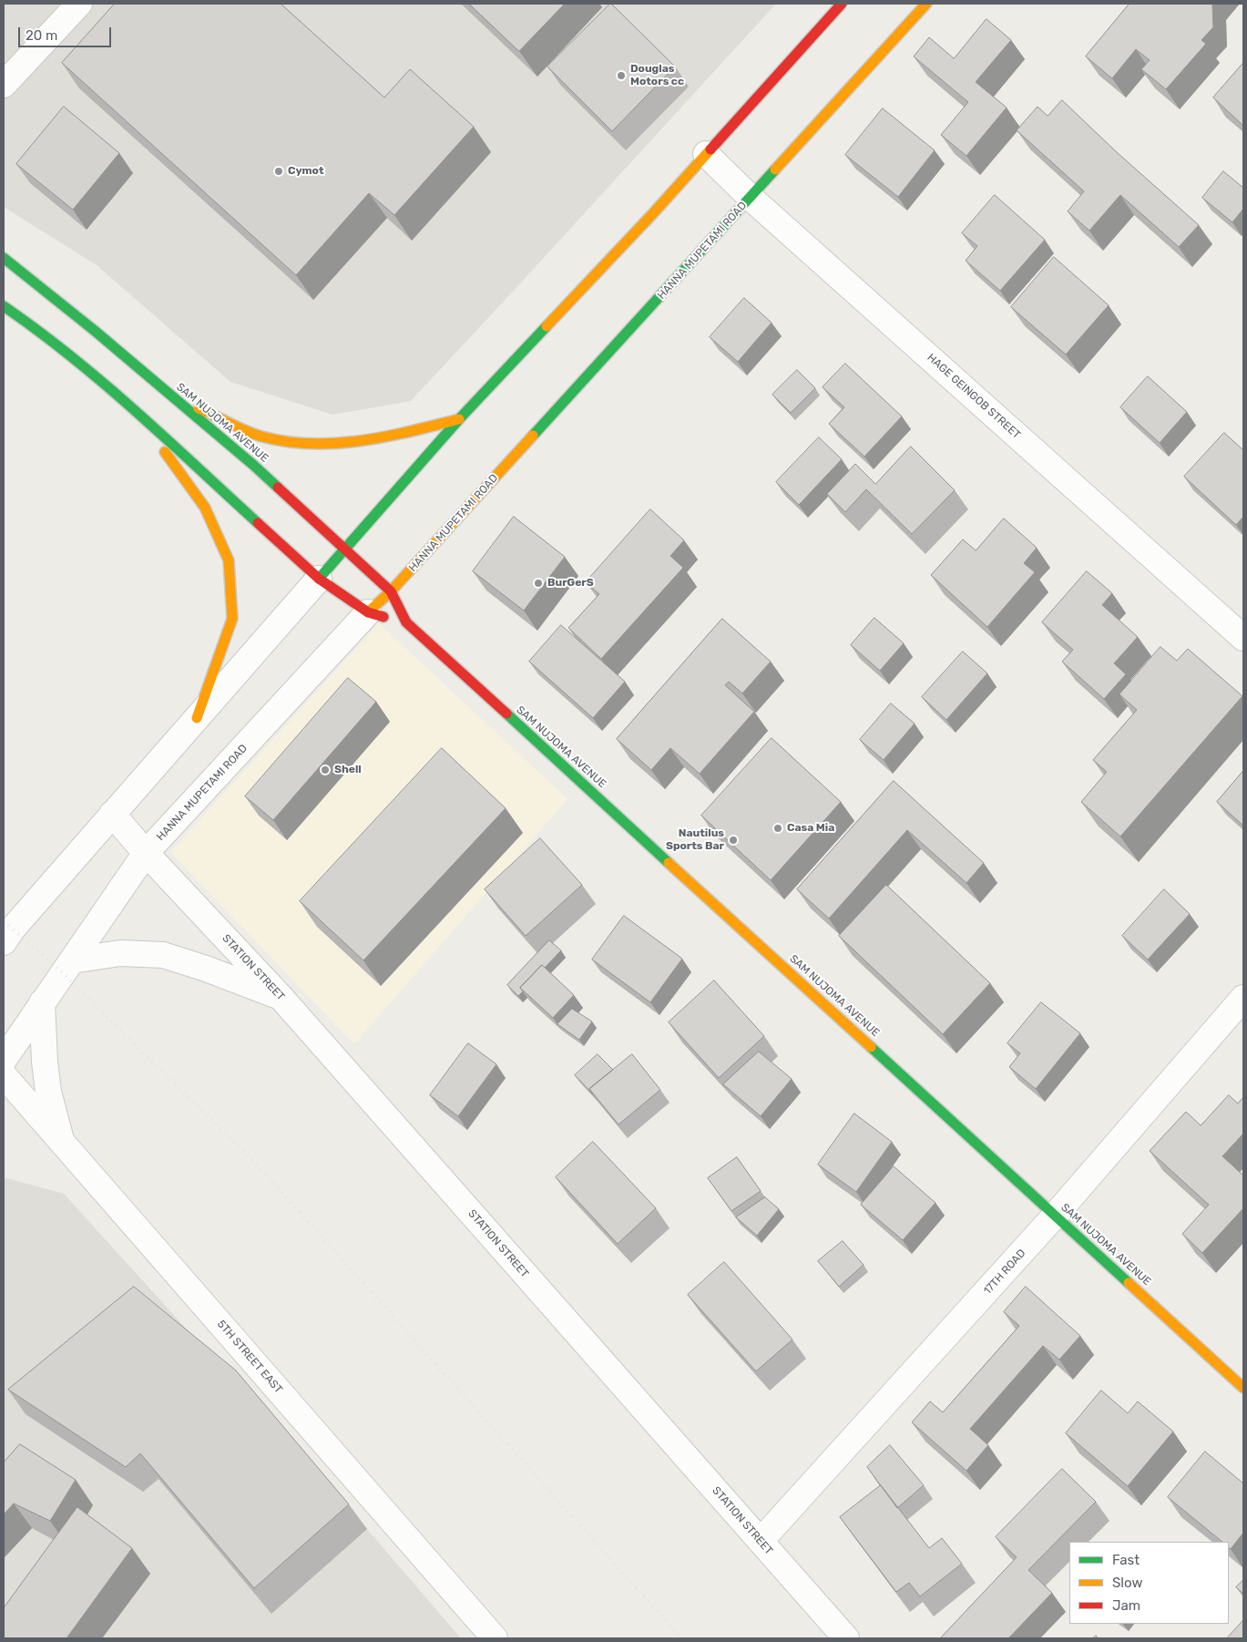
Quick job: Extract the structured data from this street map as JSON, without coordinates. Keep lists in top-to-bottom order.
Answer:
{
  "streets": {
    "main road": ["HANNA MUPETAMI ROAD", "SAM NUJOMA AVENUE"],
    "street": [
      "HAGE GEINGOB STREET",
      "STATION STREET",
      "17TH ROAD",
      "5TH STREET EAST"
    ]
  },
  "crossings": [
    ["HANNA MUPETAMI ROAD", "HAGE GEINGOB STREET"],
    ["HANNA MUPETAMI ROAD", "SAM NUJOMA AVENUE"],
    ["HANNA MUPETAMI ROAD", "STATION STREET"],
    ["SAM NUJOMA AVENUE", "17TH ROAD"],
    ["STATION STREET", "17TH ROAD"]
  ],
  "places": [
    "Douglas Motors cc",
    "Cymot",
    "BurGerS",
    "Shell",
    "Casa Mia",
    "Nautilus Sports Bar"
  ],
  "legend": ["Fast", "Slow", "Jam"],
  "scale_bar": "20 m"
}
